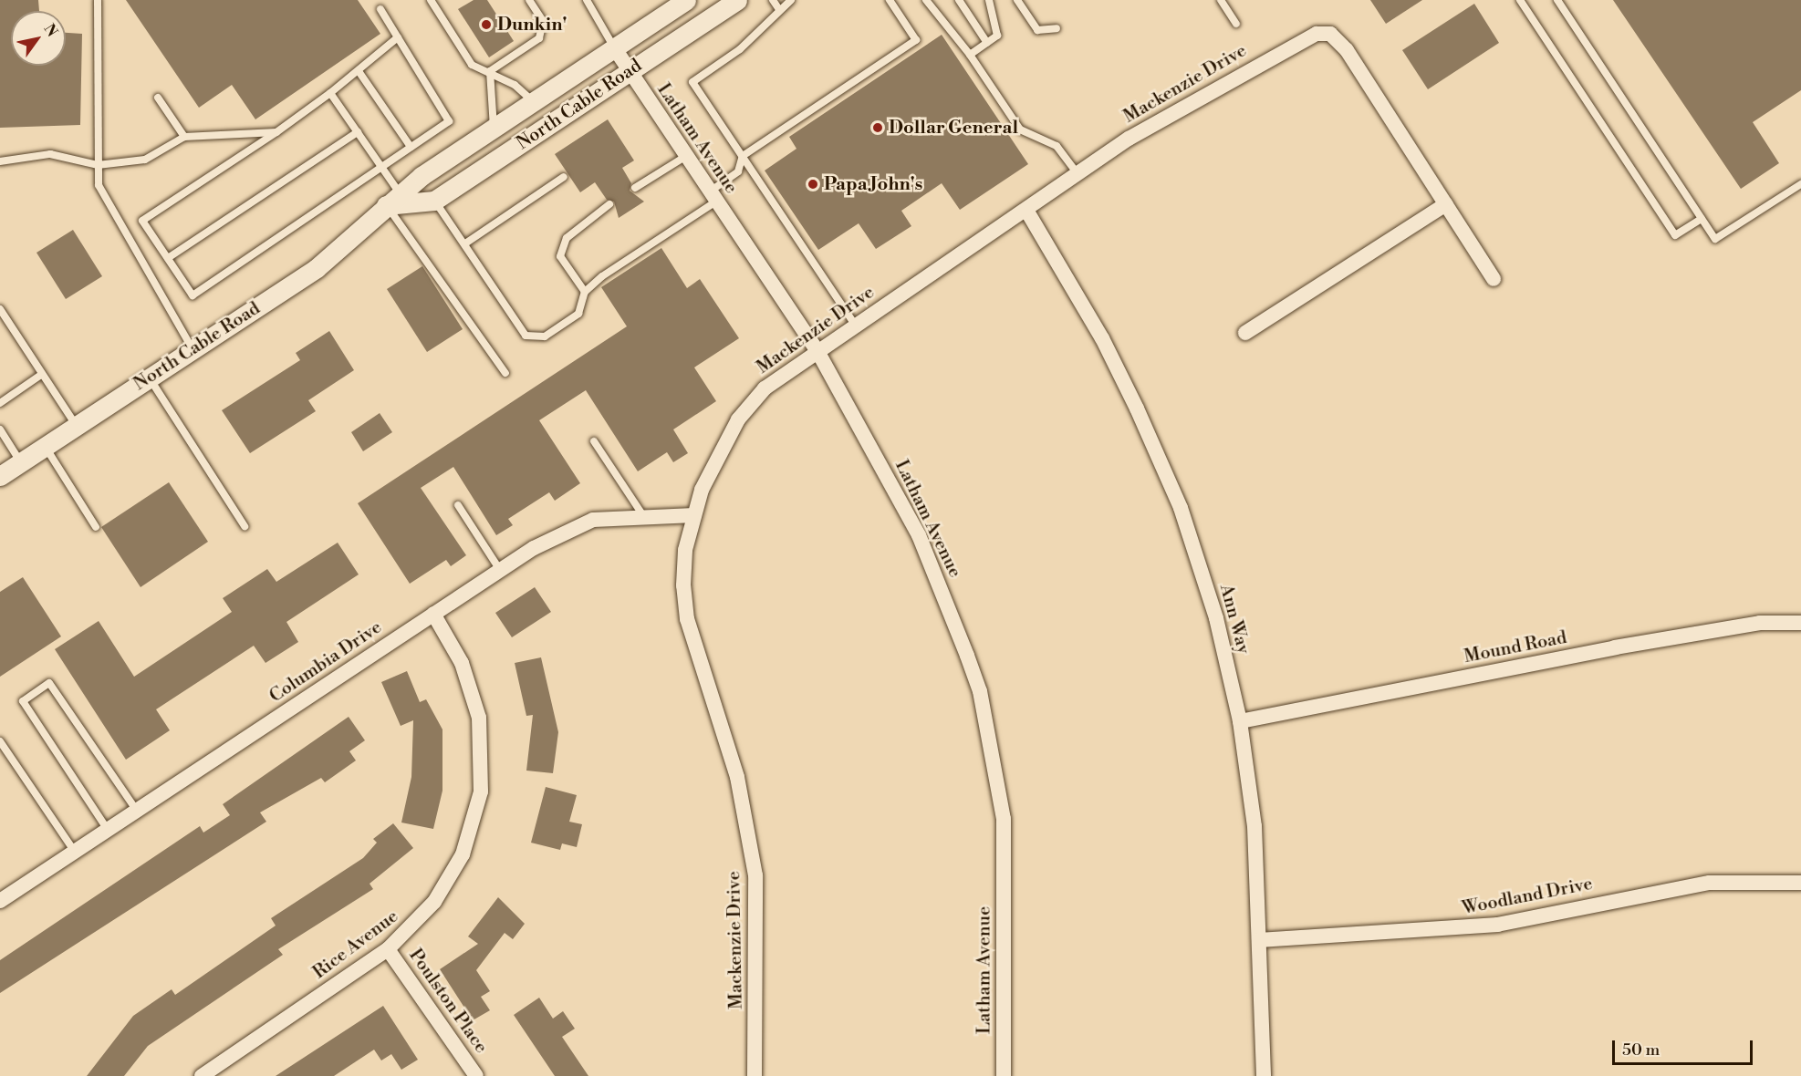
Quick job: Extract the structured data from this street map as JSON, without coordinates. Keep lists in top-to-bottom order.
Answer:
{
  "streets": {
    "street": [
      "Mackenzie Drive",
      "North Cable Road",
      "Latham Avenue",
      "Ann Way",
      "Mound Road",
      "Columbia Drive",
      "Woodland Drive",
      "Rice Avenue",
      "Poulston Place"
    ]
  },
  "crossings": [
    ["Mackenzie Drive", "Latham Avenue"],
    ["Mackenzie Drive", "Ann Way"],
    ["Mackenzie Drive", "Columbia Drive"],
    ["North Cable Road", "Latham Avenue"],
    ["Ann Way", "Mound Road"],
    ["Ann Way", "Woodland Drive"],
    ["Columbia Drive", "Rice Avenue"],
    ["Rice Avenue", "Poulston Place"]
  ],
  "places": ["Dunkin'", "Dollar General", "Papa John's"],
  "scale_bar": "50 m",
  "north": "top right"
}
